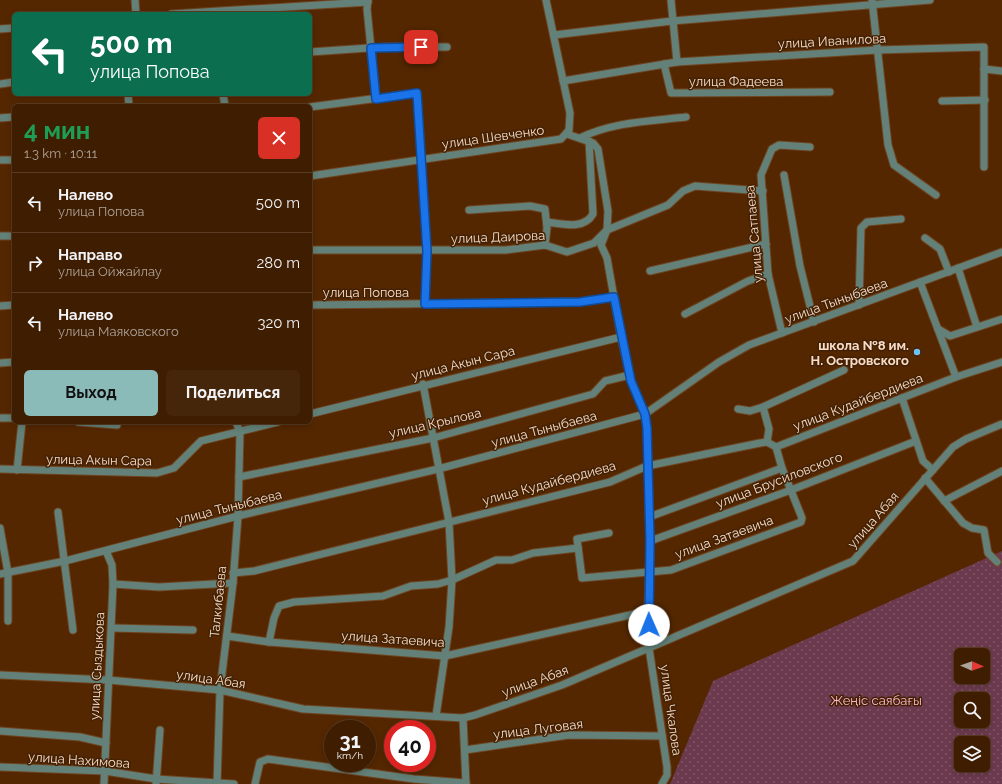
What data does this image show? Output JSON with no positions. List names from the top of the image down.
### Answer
{
  "streets": {
    "street": [
      "улица Иванилова",
      "улица Фадеева",
      "улица Шевченко",
      "улица Сатпаева",
      "улица Даирова",
      "улица Попова",
      "улица Тыныбаева",
      "улица Акын Сара",
      "улица Кудайбердиева",
      "улица Крылова",
      "улица Брусиловского",
      "улица Абая",
      "улица Затаевича",
      "Талкибаева",
      "улица Сыздыкова",
      "улица Чкалова",
      "улица Луговая",
      "улица Нахимова"
    ]
  },
  "crossings": [
    ["улица Иванилова", "улица Фадеева"],
    ["улица Сатпаева", "улица Даирова"],
    ["улица Сатпаева", "улица Тыныбаева"],
    ["улица Даирова", "улица Чкалова"],
    ["улица Попова", "улица Чкалова"],
    ["улица Тыныбаева", "Талкибаева"],
    ["улица Тыныбаева", "улица Сыздыкова"],
    ["улица Тыныбаева", "улица Чкалова"],
    ["улица Акын Сара", "Талкибаева"],
    ["улица Акын Сара", "улица Чкалова"],
    ["улица Кудайбердиева", "Талкибаева"],
    ["улица Кудайбердиева", "улица Чкалова"],
    ["улица Крылова", "Талкибаева"],
    ["улица Крылова", "улица Чкалова"],
    ["улица Брусиловского", "улица Затаевича"],
    ["улица Брусиловского", "улица Чкалова"],
    ["улица Абая", "Талкибаева"],
    ["улица Абая", "улица Сыздыкова"],
    ["улица Абая", "улица Чкалова"],
    ["улица Затаевича", "Талкибаева"],
    ["улица Затаевича", "улица Чкалова"],
    ["Талкибаева", "улица Нахимова"],
    ["улица Сыздыкова", "улица Нахимова"],
    ["улица Чкалова", "улица Луговая"]
  ],
  "parks": ["Жеңіс саябағы"],
  "places": ["школа №8 им. Н. Островского"],
  "north": "right",
  "page": {
    "turn": ["500 m", "улица Попова"],
    "heading": ["4 мин", "1.3 km · 10:11"],
    "list": [
      {
        "name": "Налево",
        "note": "улица Попова",
        "value": "500 m"
      },
      {
        "name": "Направо",
        "note": "улица Ойжайлау",
        "value": "280 m"
      },
      {
        "name": "Налево",
        "note": "улица Маяковского",
        "value": "320 m"
      }
    ],
    "buttons": ["Выход", "Поделиться"],
    "speed": "31 km/h",
    "limit": "40"
  }
}
